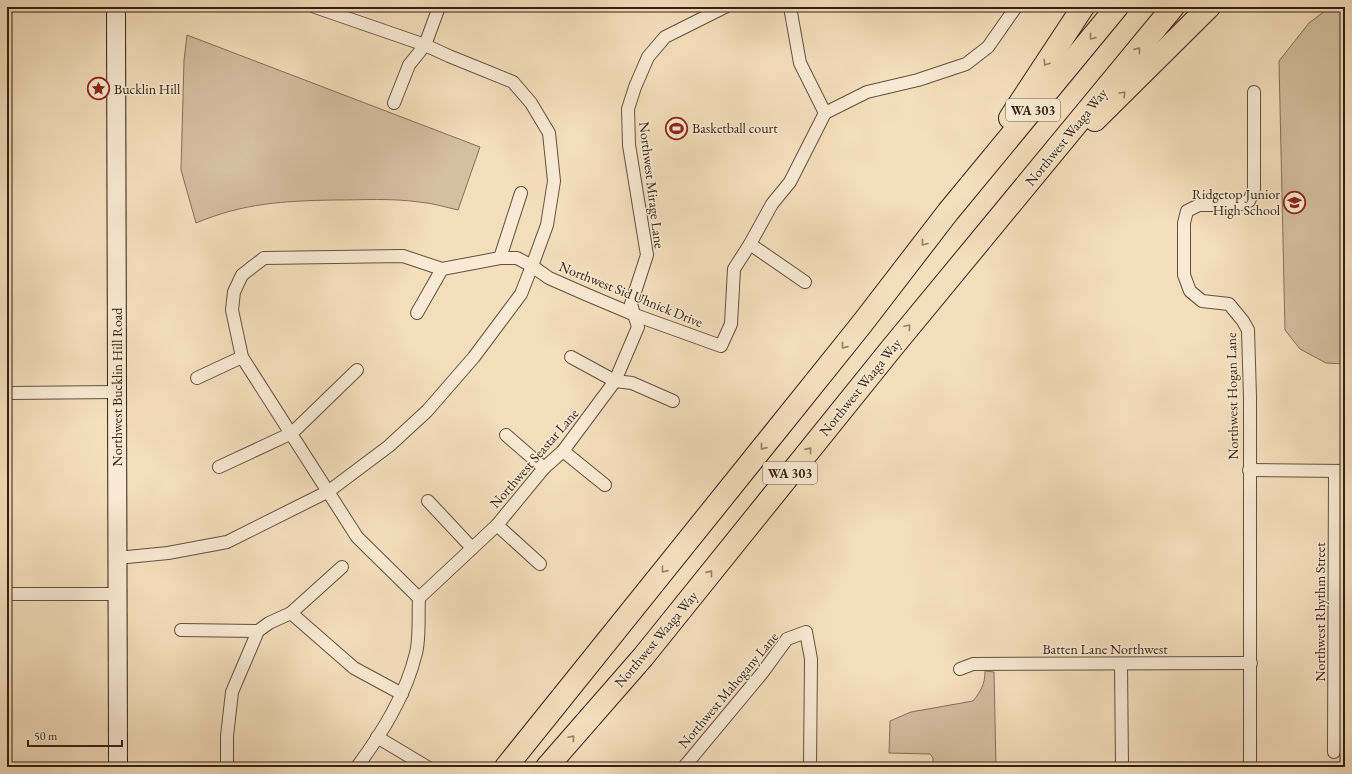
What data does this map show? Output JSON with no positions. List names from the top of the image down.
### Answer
{
  "streets": {
    "highway": ["WA 303", "Northwest Waaga Way"],
    "main road": ["Northwest Bucklin Hill Road"],
    "street": [
      "Northwest Mirage Lane",
      "Northwest Sid Uhnick Drive",
      "Northwest Hogan Lane",
      "Northwest Seastar Lane",
      "Northwest Rhythm Street",
      "Batten Lane Northwest",
      "Northwest Mahogany Lane"
    ]
  },
  "crossings": [
    ["Northwest Mirage Lane", "Northwest Sid Uhnick Drive"],
    ["Northwest Mirage Lane", "Northwest Seastar Lane"],
    ["Northwest Sid Uhnick Drive", "Northwest Seastar Lane"],
    ["Northwest Hogan Lane", "Batten Lane Northwest"]
  ],
  "places": {
    "place": ["Bucklin Hill"],
    "sports": ["Basketball court"],
    "school or university": ["Ridgetop Junior High School"]
  },
  "scale_bar": "50 m"
}
